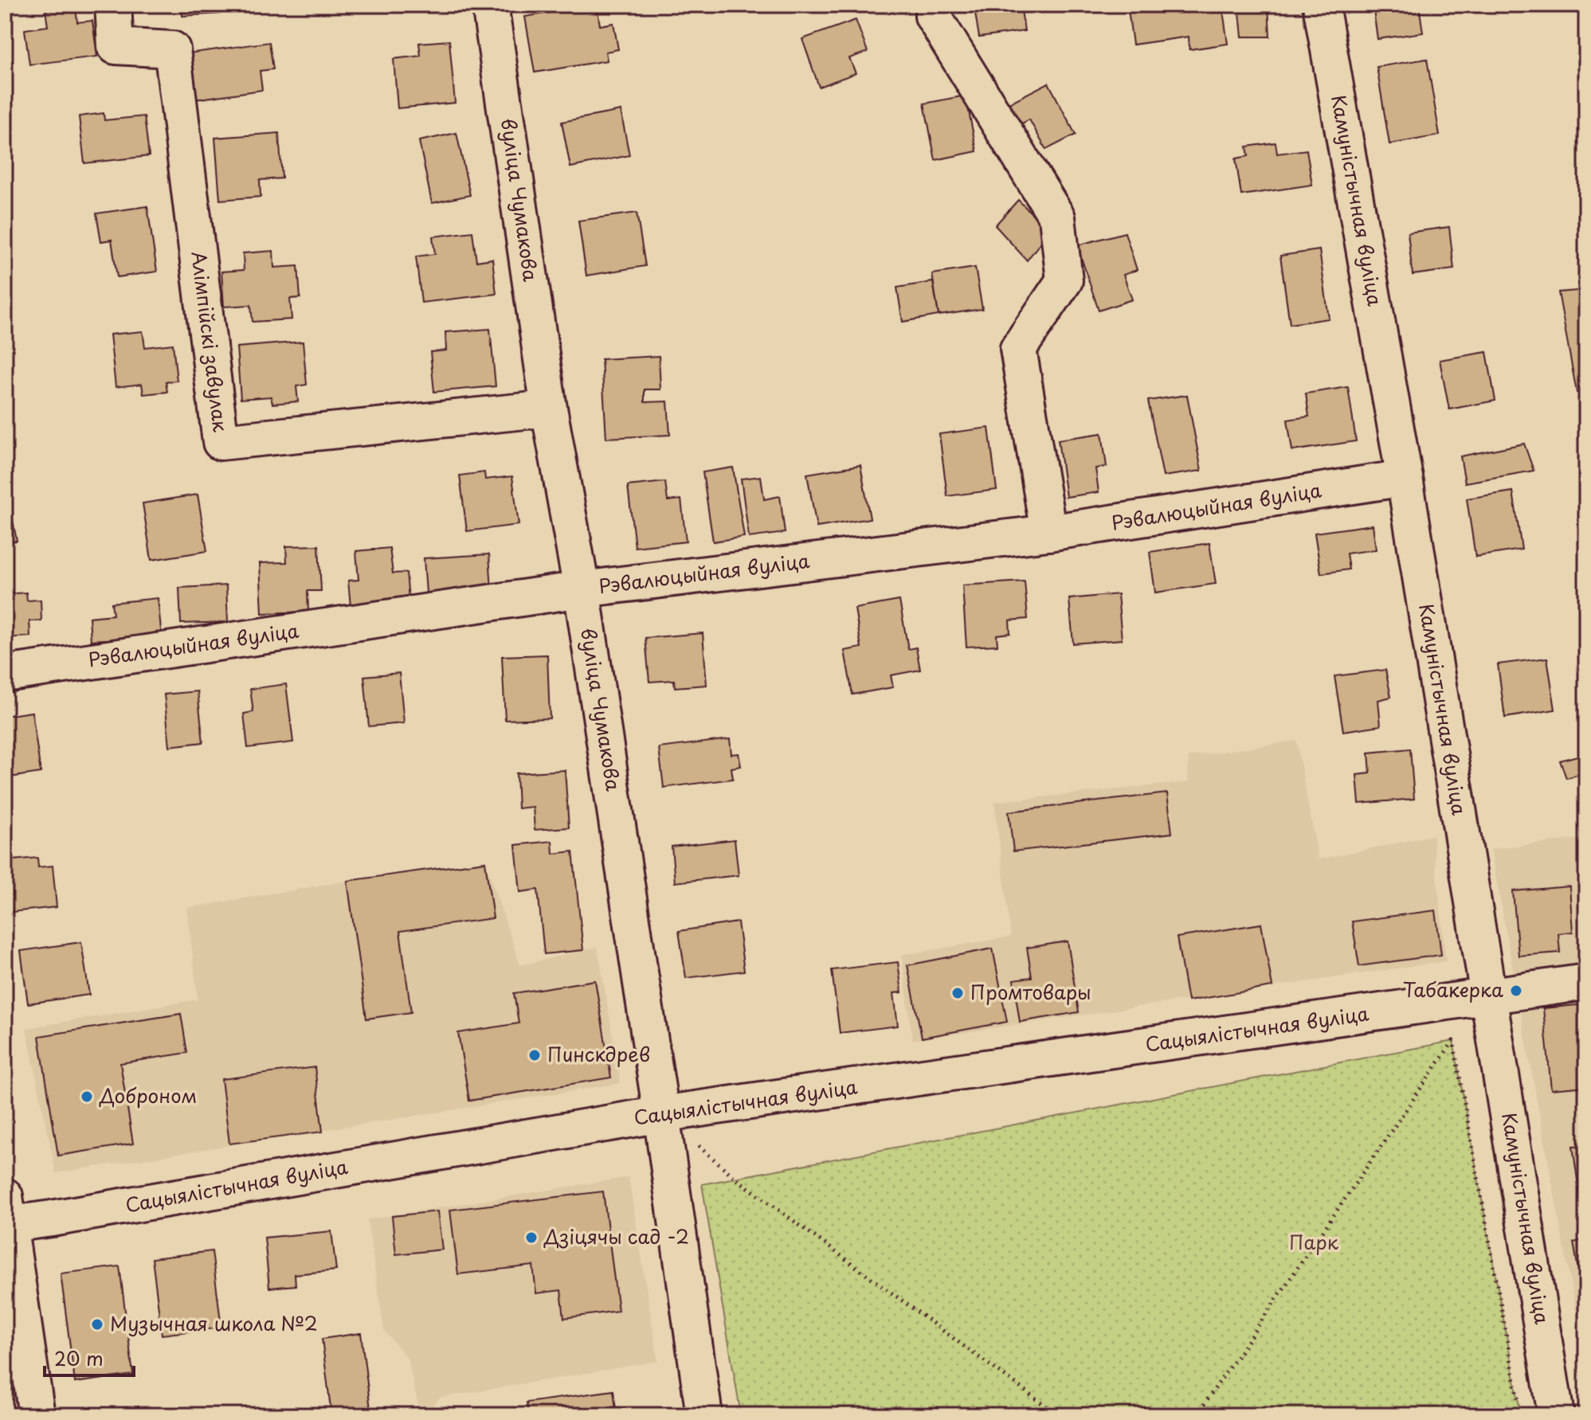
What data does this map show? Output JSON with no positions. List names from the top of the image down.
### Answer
{
  "streets": {
    "street": [
      "вуліца Чумакова",
      "Камуністычная вуліца",
      "Алімпійскі завулак",
      "Рэвалюцыйная вуліца",
      "Сацыялістычная вуліца"
    ]
  },
  "crossings": [
    ["вуліца Чумакова", "Алімпійскі завулак"],
    ["вуліца Чумакова", "Рэвалюцыйная вуліца"],
    ["вуліца Чумакова", "Сацыялістычная вуліца"],
    ["Камуністычная вуліца", "Рэвалюцыйная вуліца"],
    ["Камуністычная вуліца", "Сацыялістычная вуліца"]
  ],
  "parks": ["Парк"],
  "places": [
    "Табакерка",
    "Промтовары",
    "Пинскдрев",
    "Доброном",
    "Дзіцячы сад -2",
    "Музычная школа №2"
  ],
  "scale_bar": "20 m"
}
